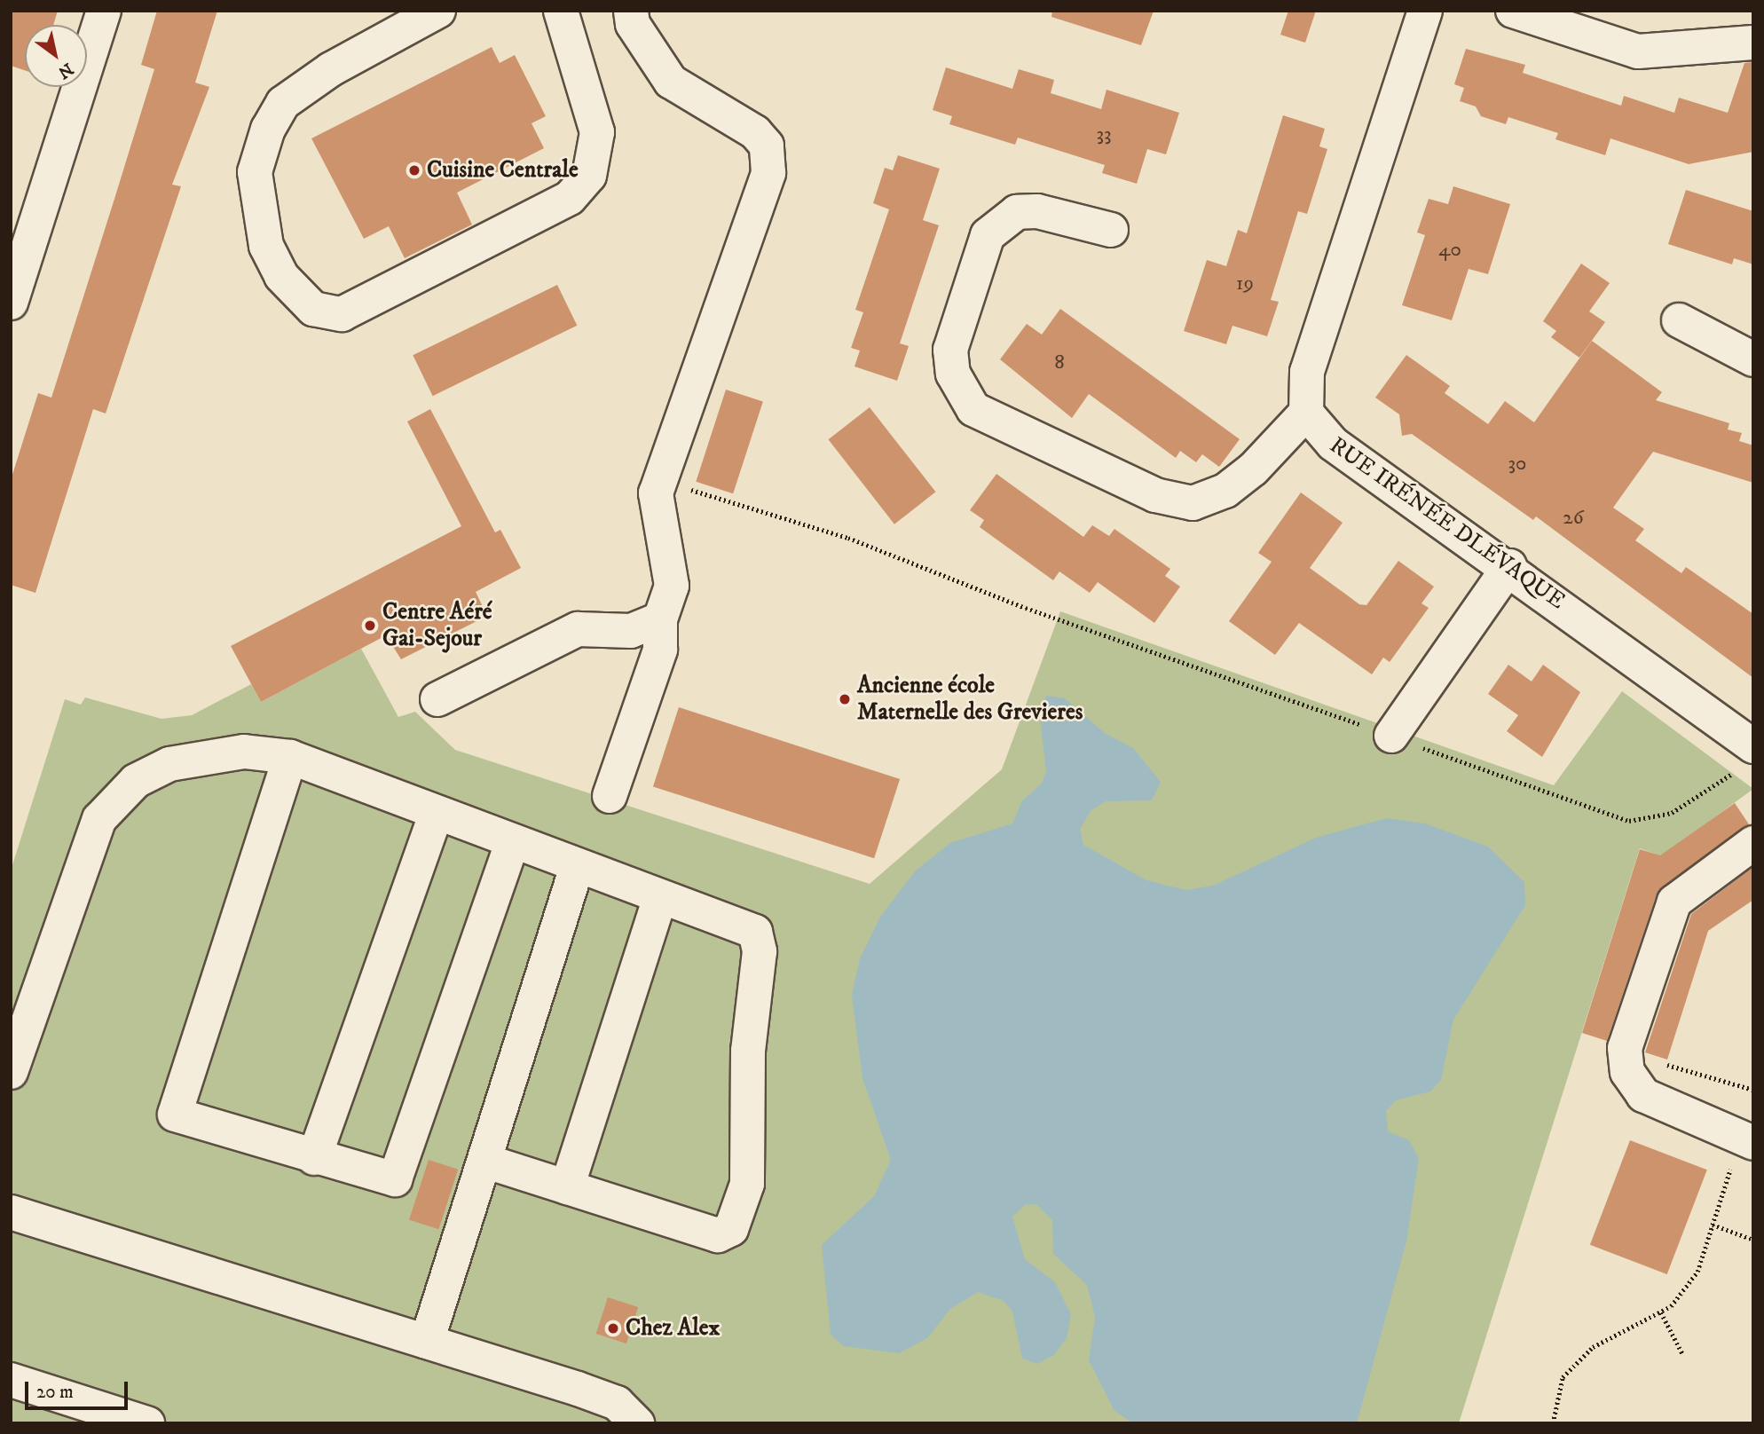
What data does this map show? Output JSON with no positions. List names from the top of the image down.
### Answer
{
  "streets": {
    "street": ["RUE IRÉNÉE DLÉVAQUE"]
  },
  "places": [
    "Cuisine Centrale",
    "Centre Aéré Gai-Sejour",
    "Ancienne école Maternelle des Grevieres",
    "Chez Alex"
  ],
  "house_numbers": [
    "33",
    "40",
    "19",
    "8",
    "30",
    "26"
  ],
  "scale_bar": "20 m",
  "north": "bottom right"
}
